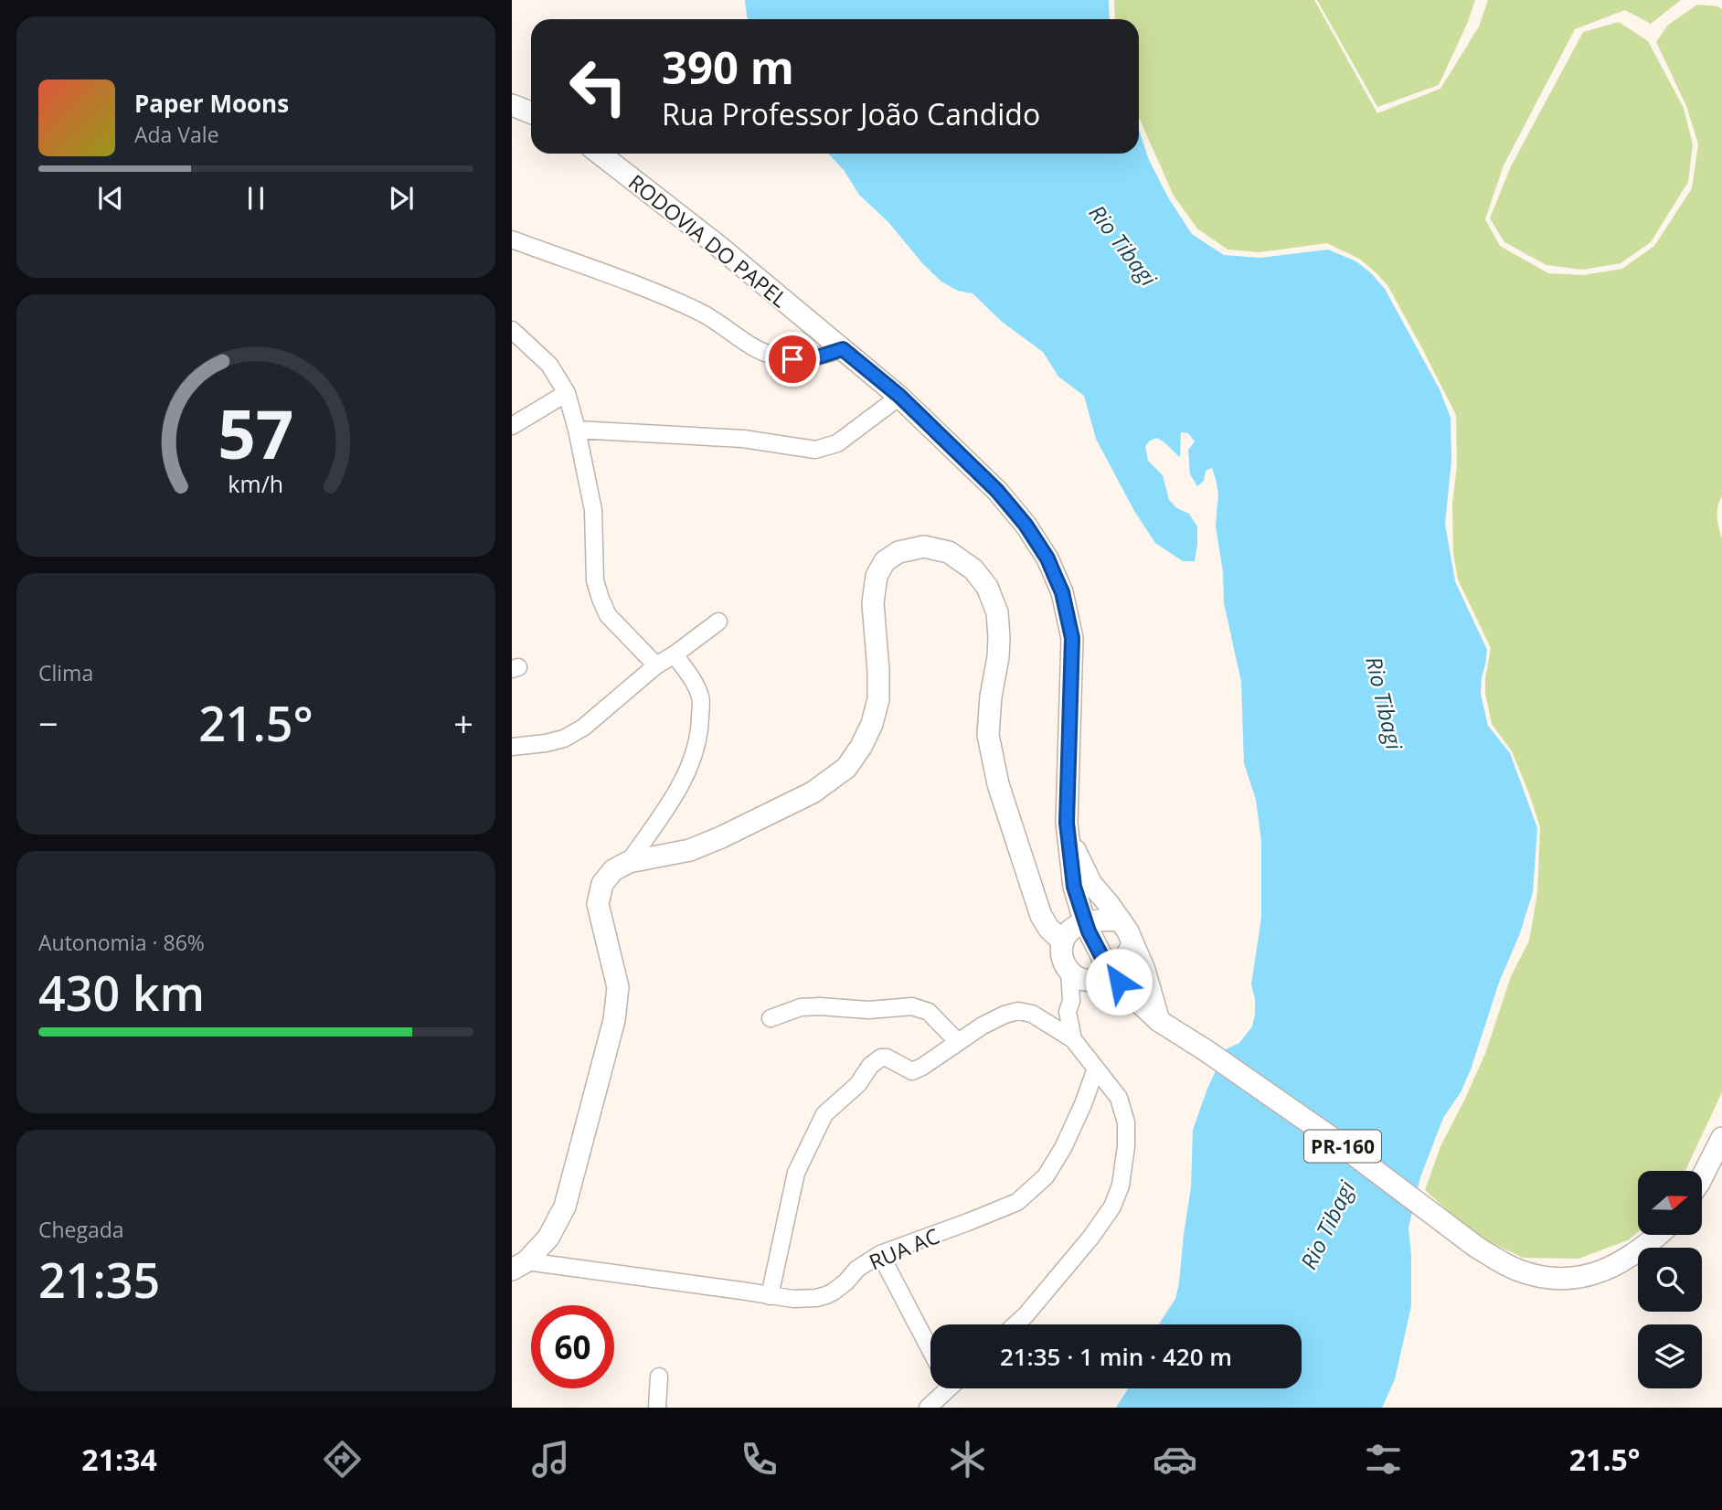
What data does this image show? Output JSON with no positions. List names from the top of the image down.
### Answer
{
  "streets": {
    "main road": ["RODOVIA DO PAPEL", "PR-160"],
    "street": ["RUA AC"]
  },
  "water": ["Rio Tibagi"],
  "north": "right",
  "page": {
    "turn": ["390 m", "Rua Professor João Candido"],
    "song": ["Paper Moons", "Ada Vale"],
    "tile": [
      "Clima",
      ["Autonomia · 86%", "430 km"],
      ["Chegada", "21:35"]
    ],
    "heat": ["−", "21.5°", "+"],
    "limit": "60",
    "trip": "21:35 · 1 min · 420 m",
    "tabs": ["21:34", "21.5°"],
    "gauge": ["57", "km/h"]
  }
}
